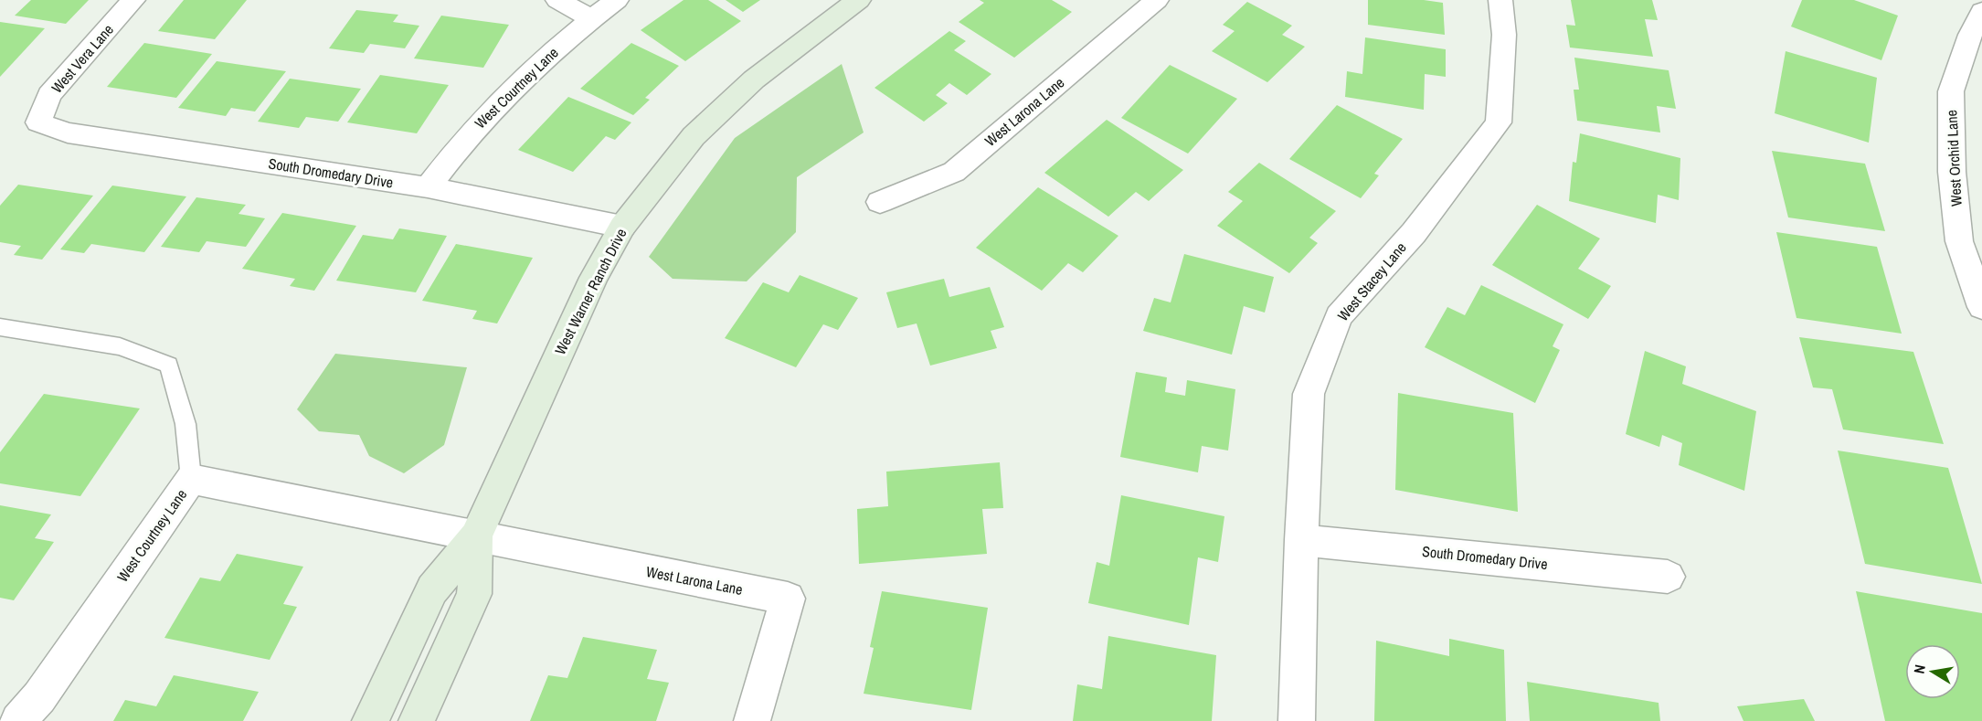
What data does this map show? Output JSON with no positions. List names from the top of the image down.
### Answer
{
  "streets": {
    "street": [
      "West Vera Lane",
      "West Courtney Lane",
      "West Larona Lane",
      "West Orchid Lane",
      "South Dromedary Drive",
      "West Stacey Lane",
      "West Warner Ranch Drive"
    ]
  },
  "crossings": [
    ["West Vera Lane", "South Dromedary Drive"],
    ["West Courtney Lane", "West Larona Lane"],
    ["West Courtney Lane", "South Dromedary Drive"],
    ["West Courtney Lane", "West Warner Ranch Drive"],
    ["West Larona Lane", "West Warner Ranch Drive"],
    ["South Dromedary Drive", "West Stacey Lane"],
    ["South Dromedary Drive", "West Warner Ranch Drive"]
  ],
  "north": "left"
}
